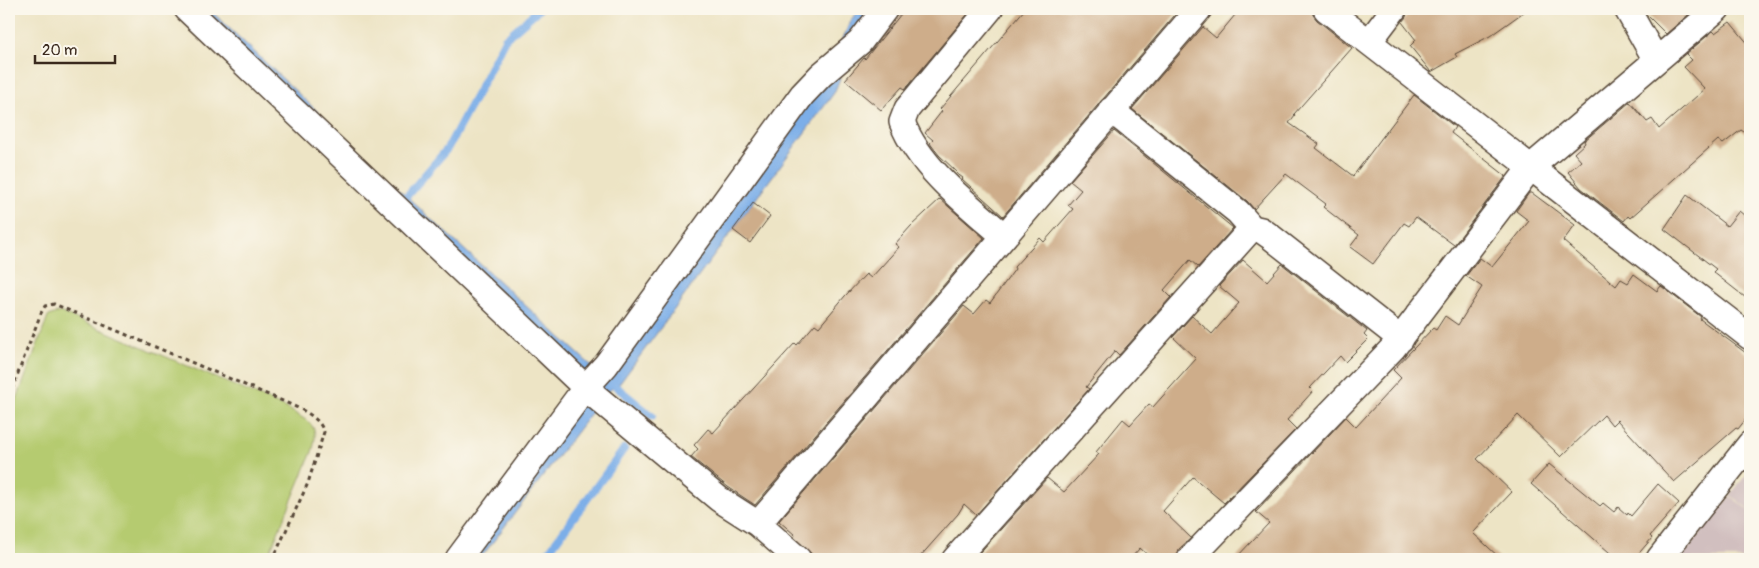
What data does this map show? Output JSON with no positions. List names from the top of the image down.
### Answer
{
  "scale_bar": "20 m"
}
